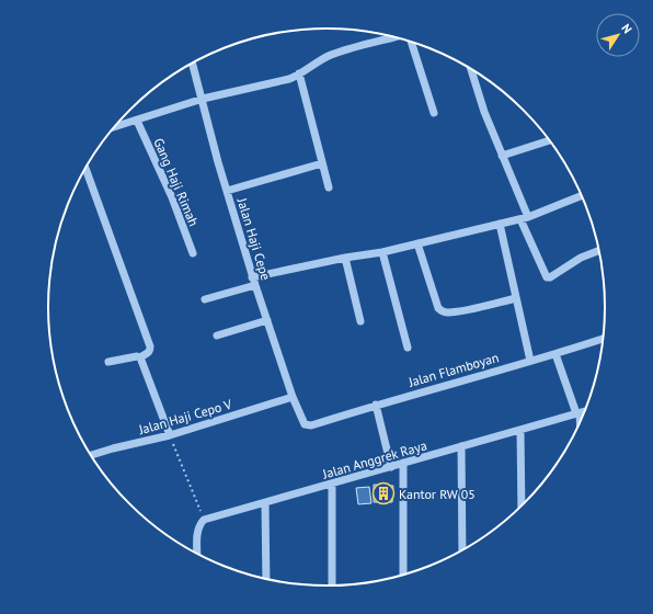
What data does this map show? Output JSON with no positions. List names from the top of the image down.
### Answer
{
  "streets": {
    "street": [
      "Gang Haji Rimah",
      "Jalan Haji Cepe",
      "Jalan Flamboyan",
      "Jalan Haji Cepo V",
      "Jalan Anggrek Raya"
    ]
  },
  "crossings": [
    ["Jalan Haji Cepe", "Jalan Flamboyan"],
    ["Jalan Haji Cepe", "Jalan Haji Cepo V"]
  ],
  "places": {
    "building": ["Kantor RW 05"]
  },
  "north": "top right"
}
